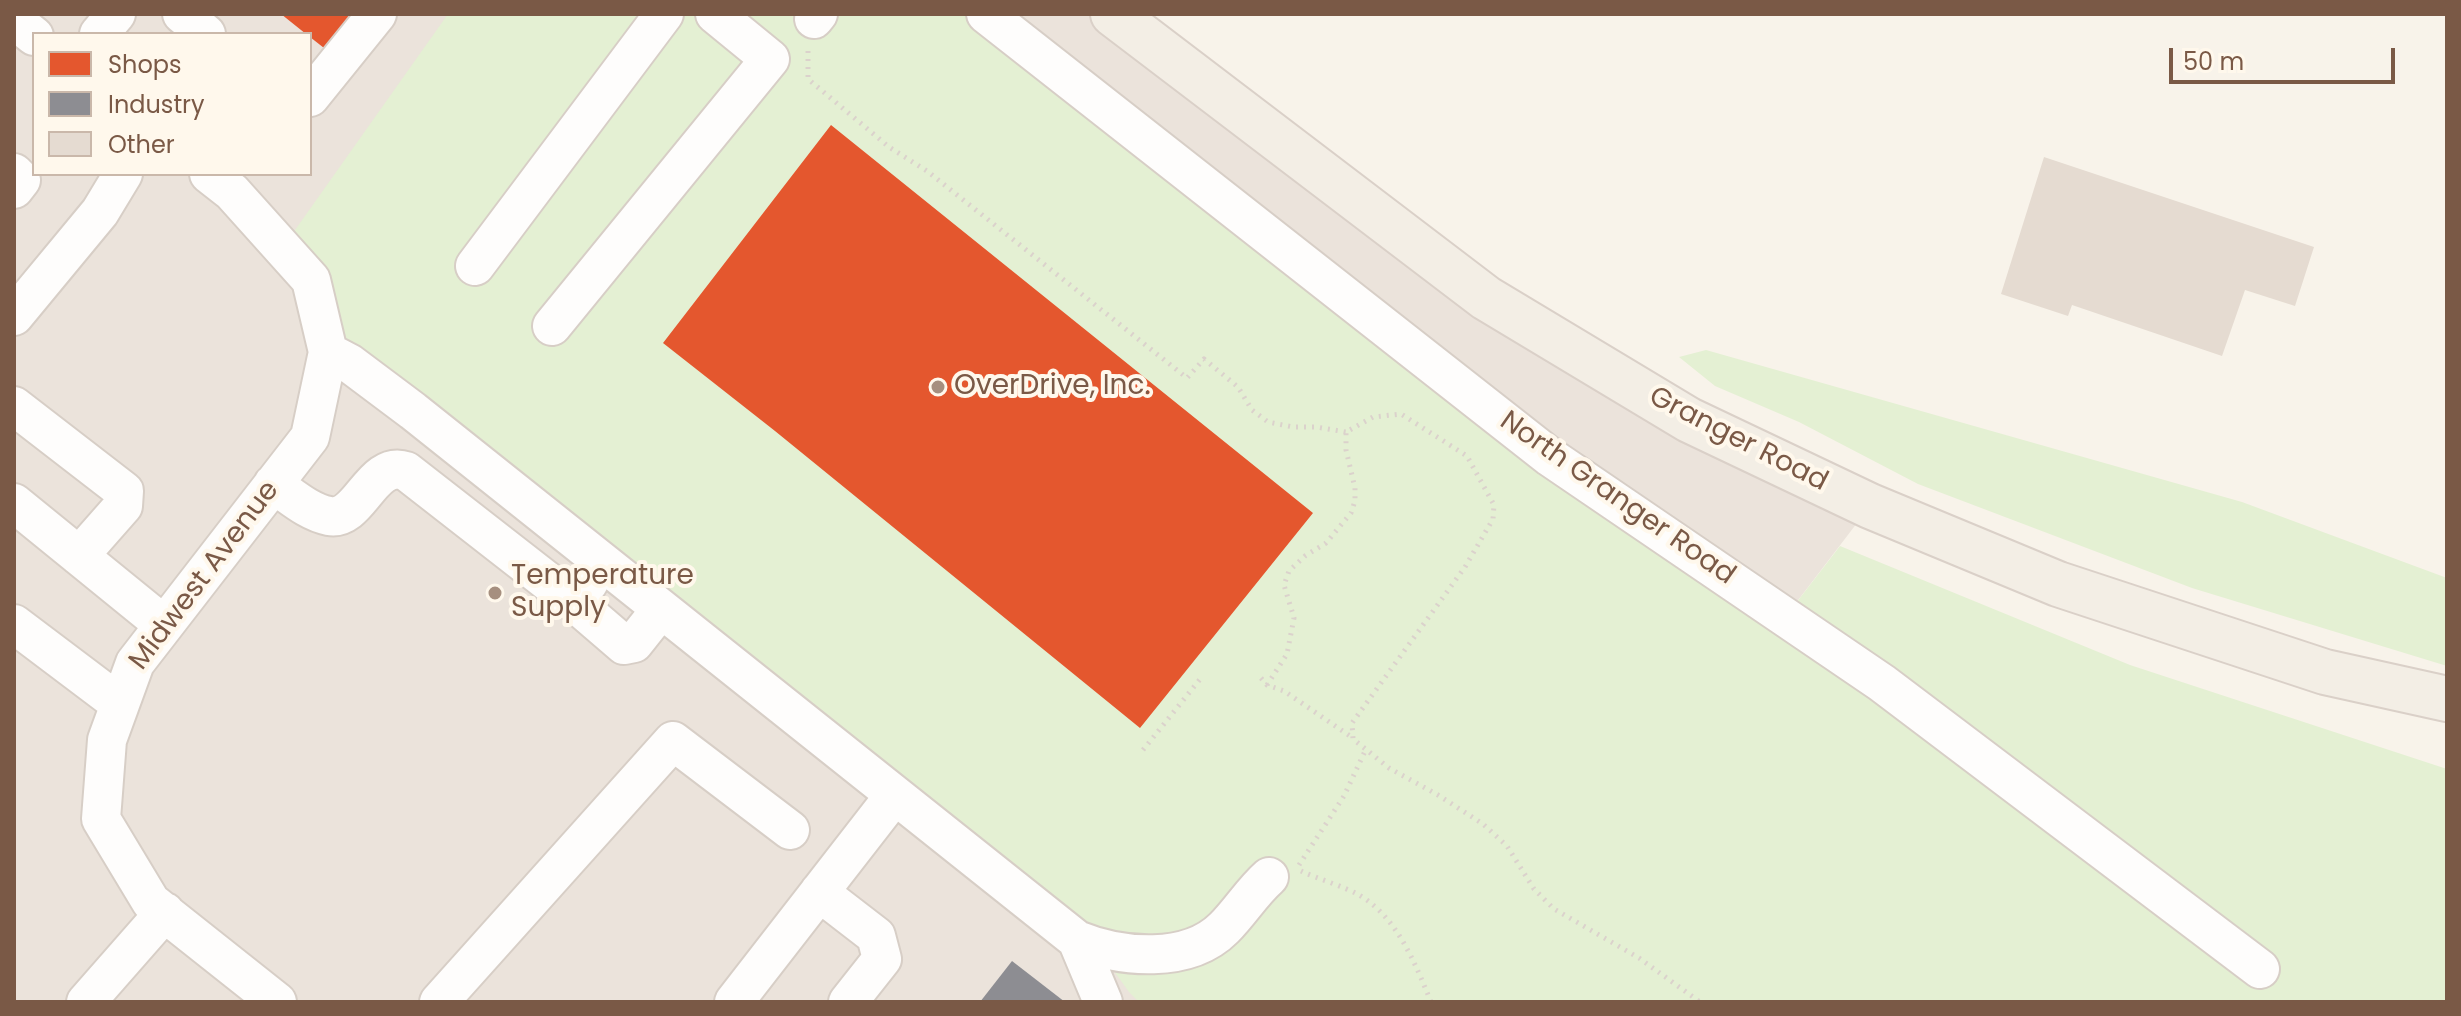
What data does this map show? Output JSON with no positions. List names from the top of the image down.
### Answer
{
  "streets": {
    "main road": ["Granger Road"],
    "street": ["North Granger Road", "Midwest Avenue"]
  },
  "places": ["OverDrive, Inc.", "Temperature Supply"],
  "legend": ["Shops", "Industry", "Other"],
  "scale_bar": "50 m"
}
